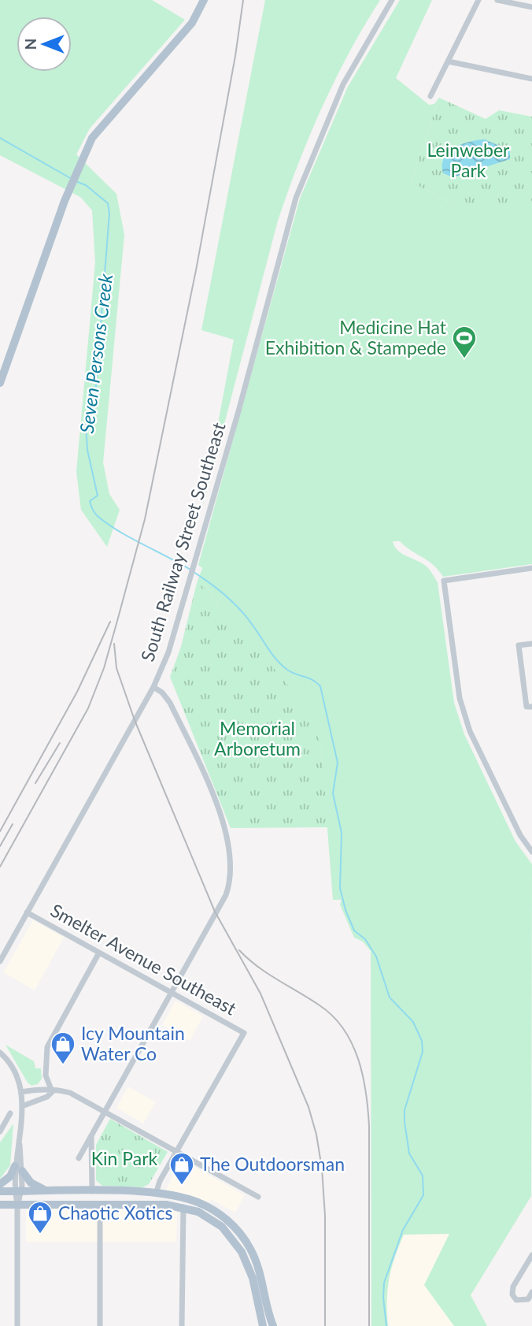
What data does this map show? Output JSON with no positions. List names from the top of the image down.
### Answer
{
  "streets": {
    "street": ["South Railway Street Southeast", "Smelter Avenue Southeast"]
  },
  "crossings": [
    ["South Railway Street Southeast", "Smelter Avenue Southeast"]
  ],
  "water": ["Seven Persons Creek"],
  "parks": ["Leinweber Park", "Memorial Arboretum", "Kin Park"],
  "places": {
    "sports": ["Medicine Hat Exhibition & Stampede"],
    "shop": ["Icy Mountain Water Co", "The Outdoorsman", "Chaotic Xotics"]
  },
  "north": "left"
}
